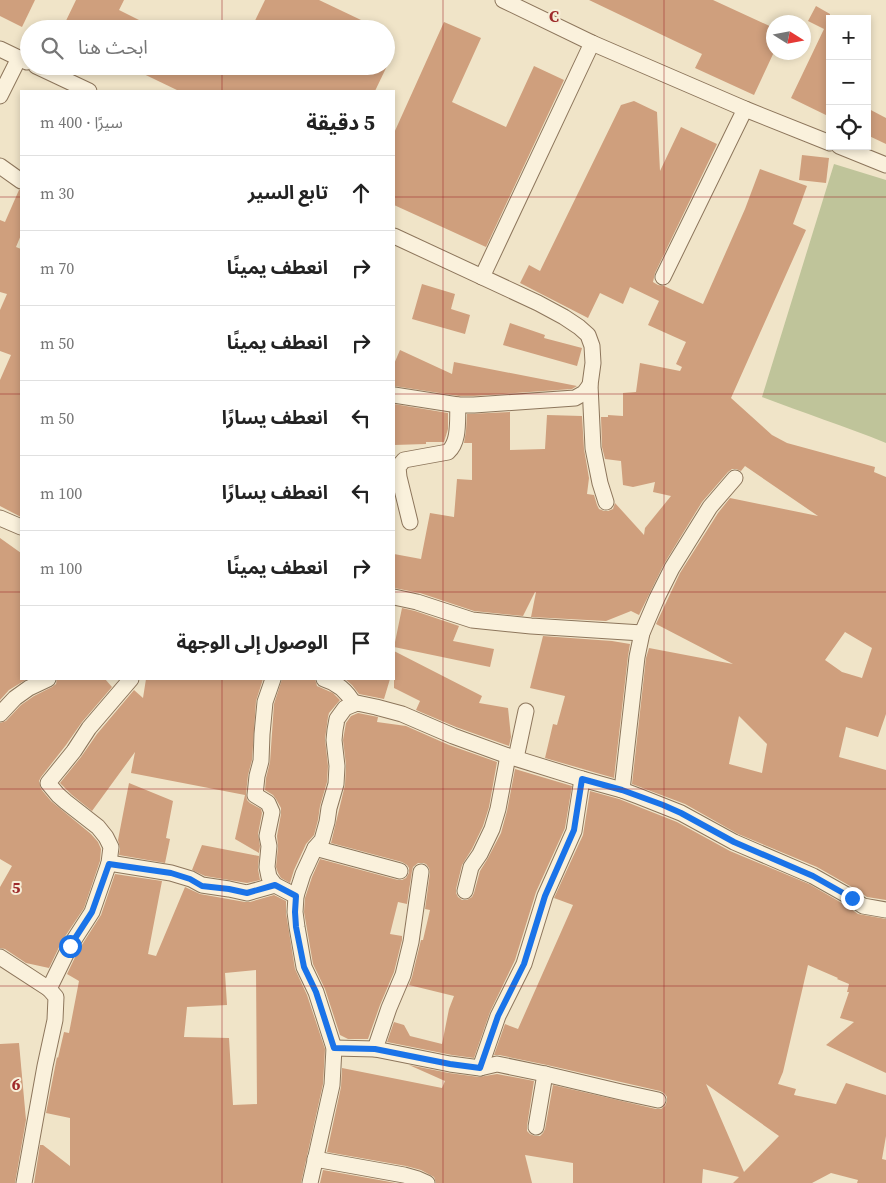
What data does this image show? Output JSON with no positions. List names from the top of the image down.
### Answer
{
  "north": "right",
  "page": {
    "map_buttons": ["+", "−"],
    "search": "ابحث هنا",
    "heading": ["5 دقيقة", "سيرًا · 400 m"],
    "list": [
      ["تابع السير", "30 m"],
      ["انعطف يمينًا", "70 m"],
      ["انعطف يمينًا", "50 m"],
      ["انعطف يسارًا", "50 m"],
      ["انعطف يسارًا", "100 m"],
      ["انعطف يمينًا", "100 m"],
      "الوصول إلى الوجهة"
    ]
  },
  "grid": {
    "columns": ["C"],
    "rows": ["5", "6"]
  }
}
